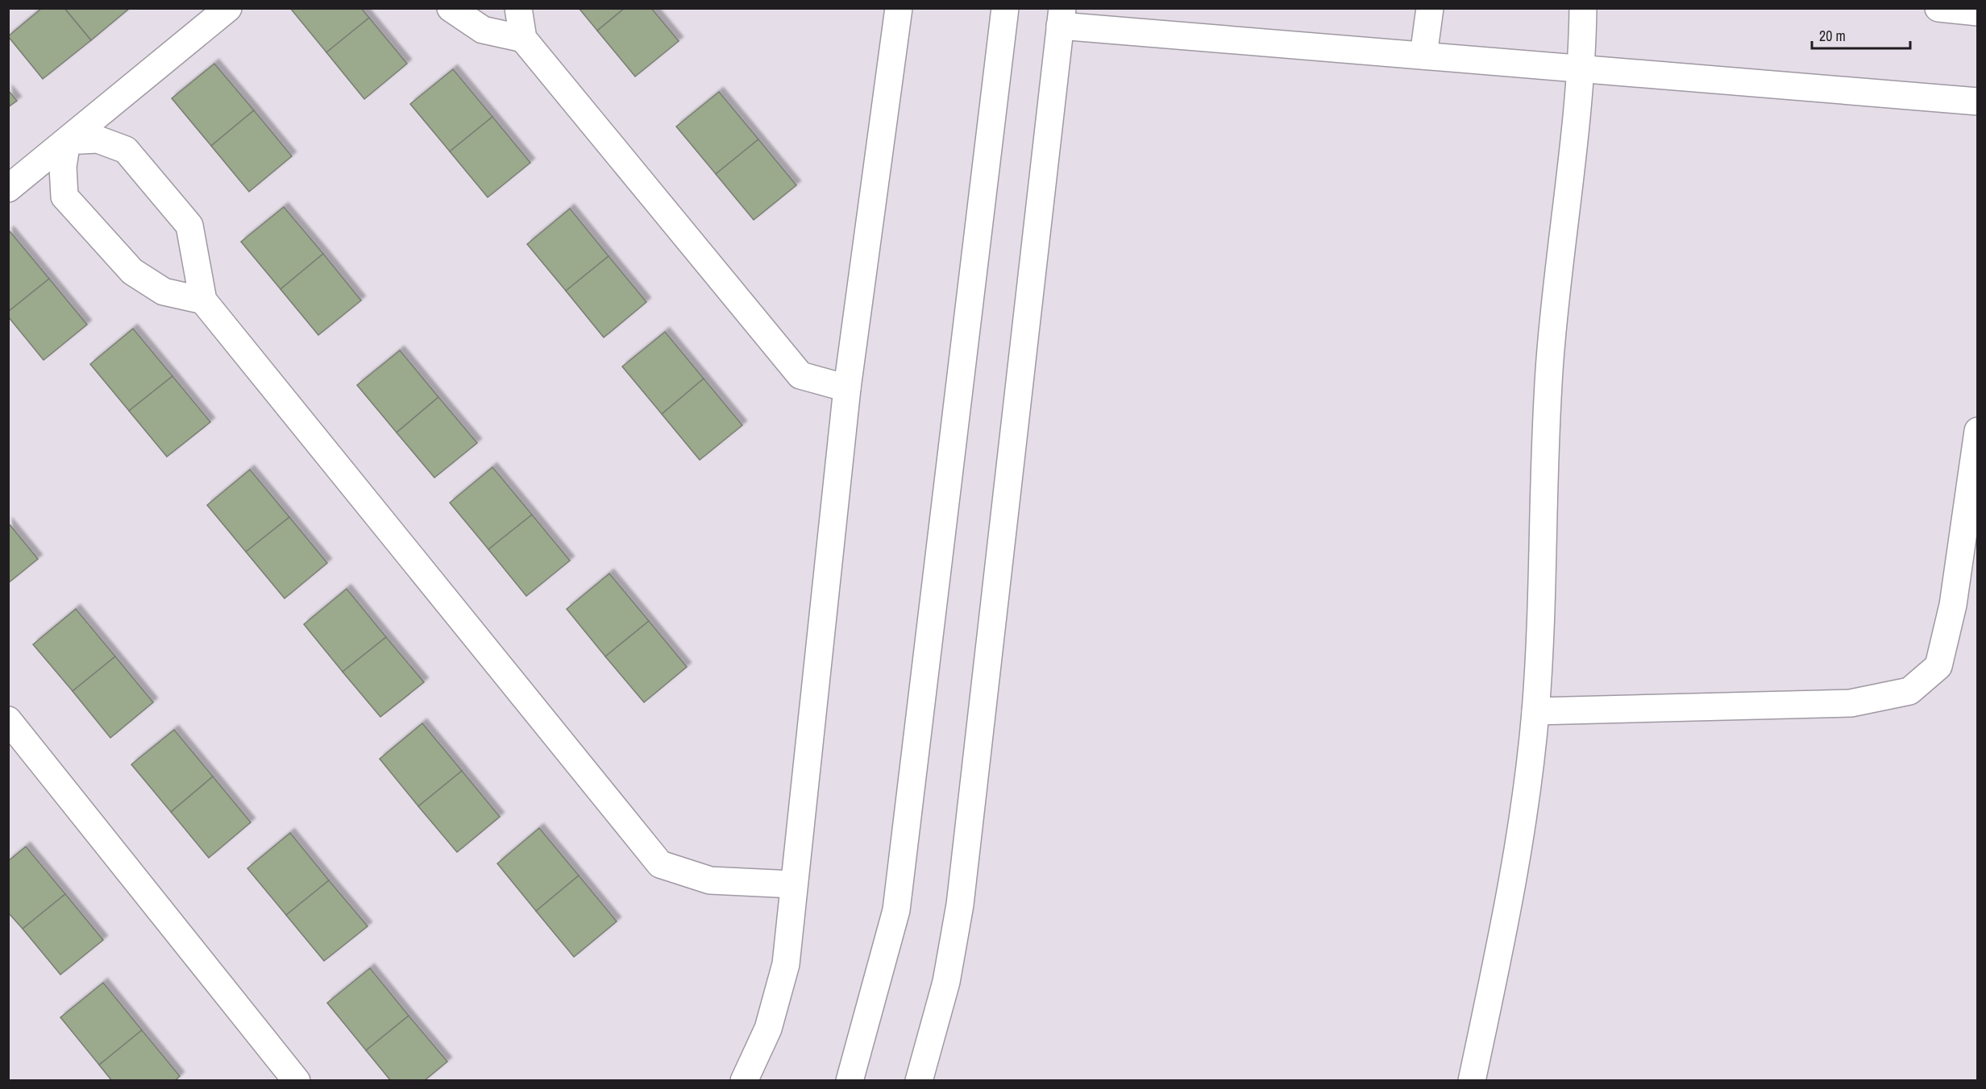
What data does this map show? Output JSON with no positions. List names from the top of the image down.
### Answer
{
  "scale_bar": "20 m"
}
